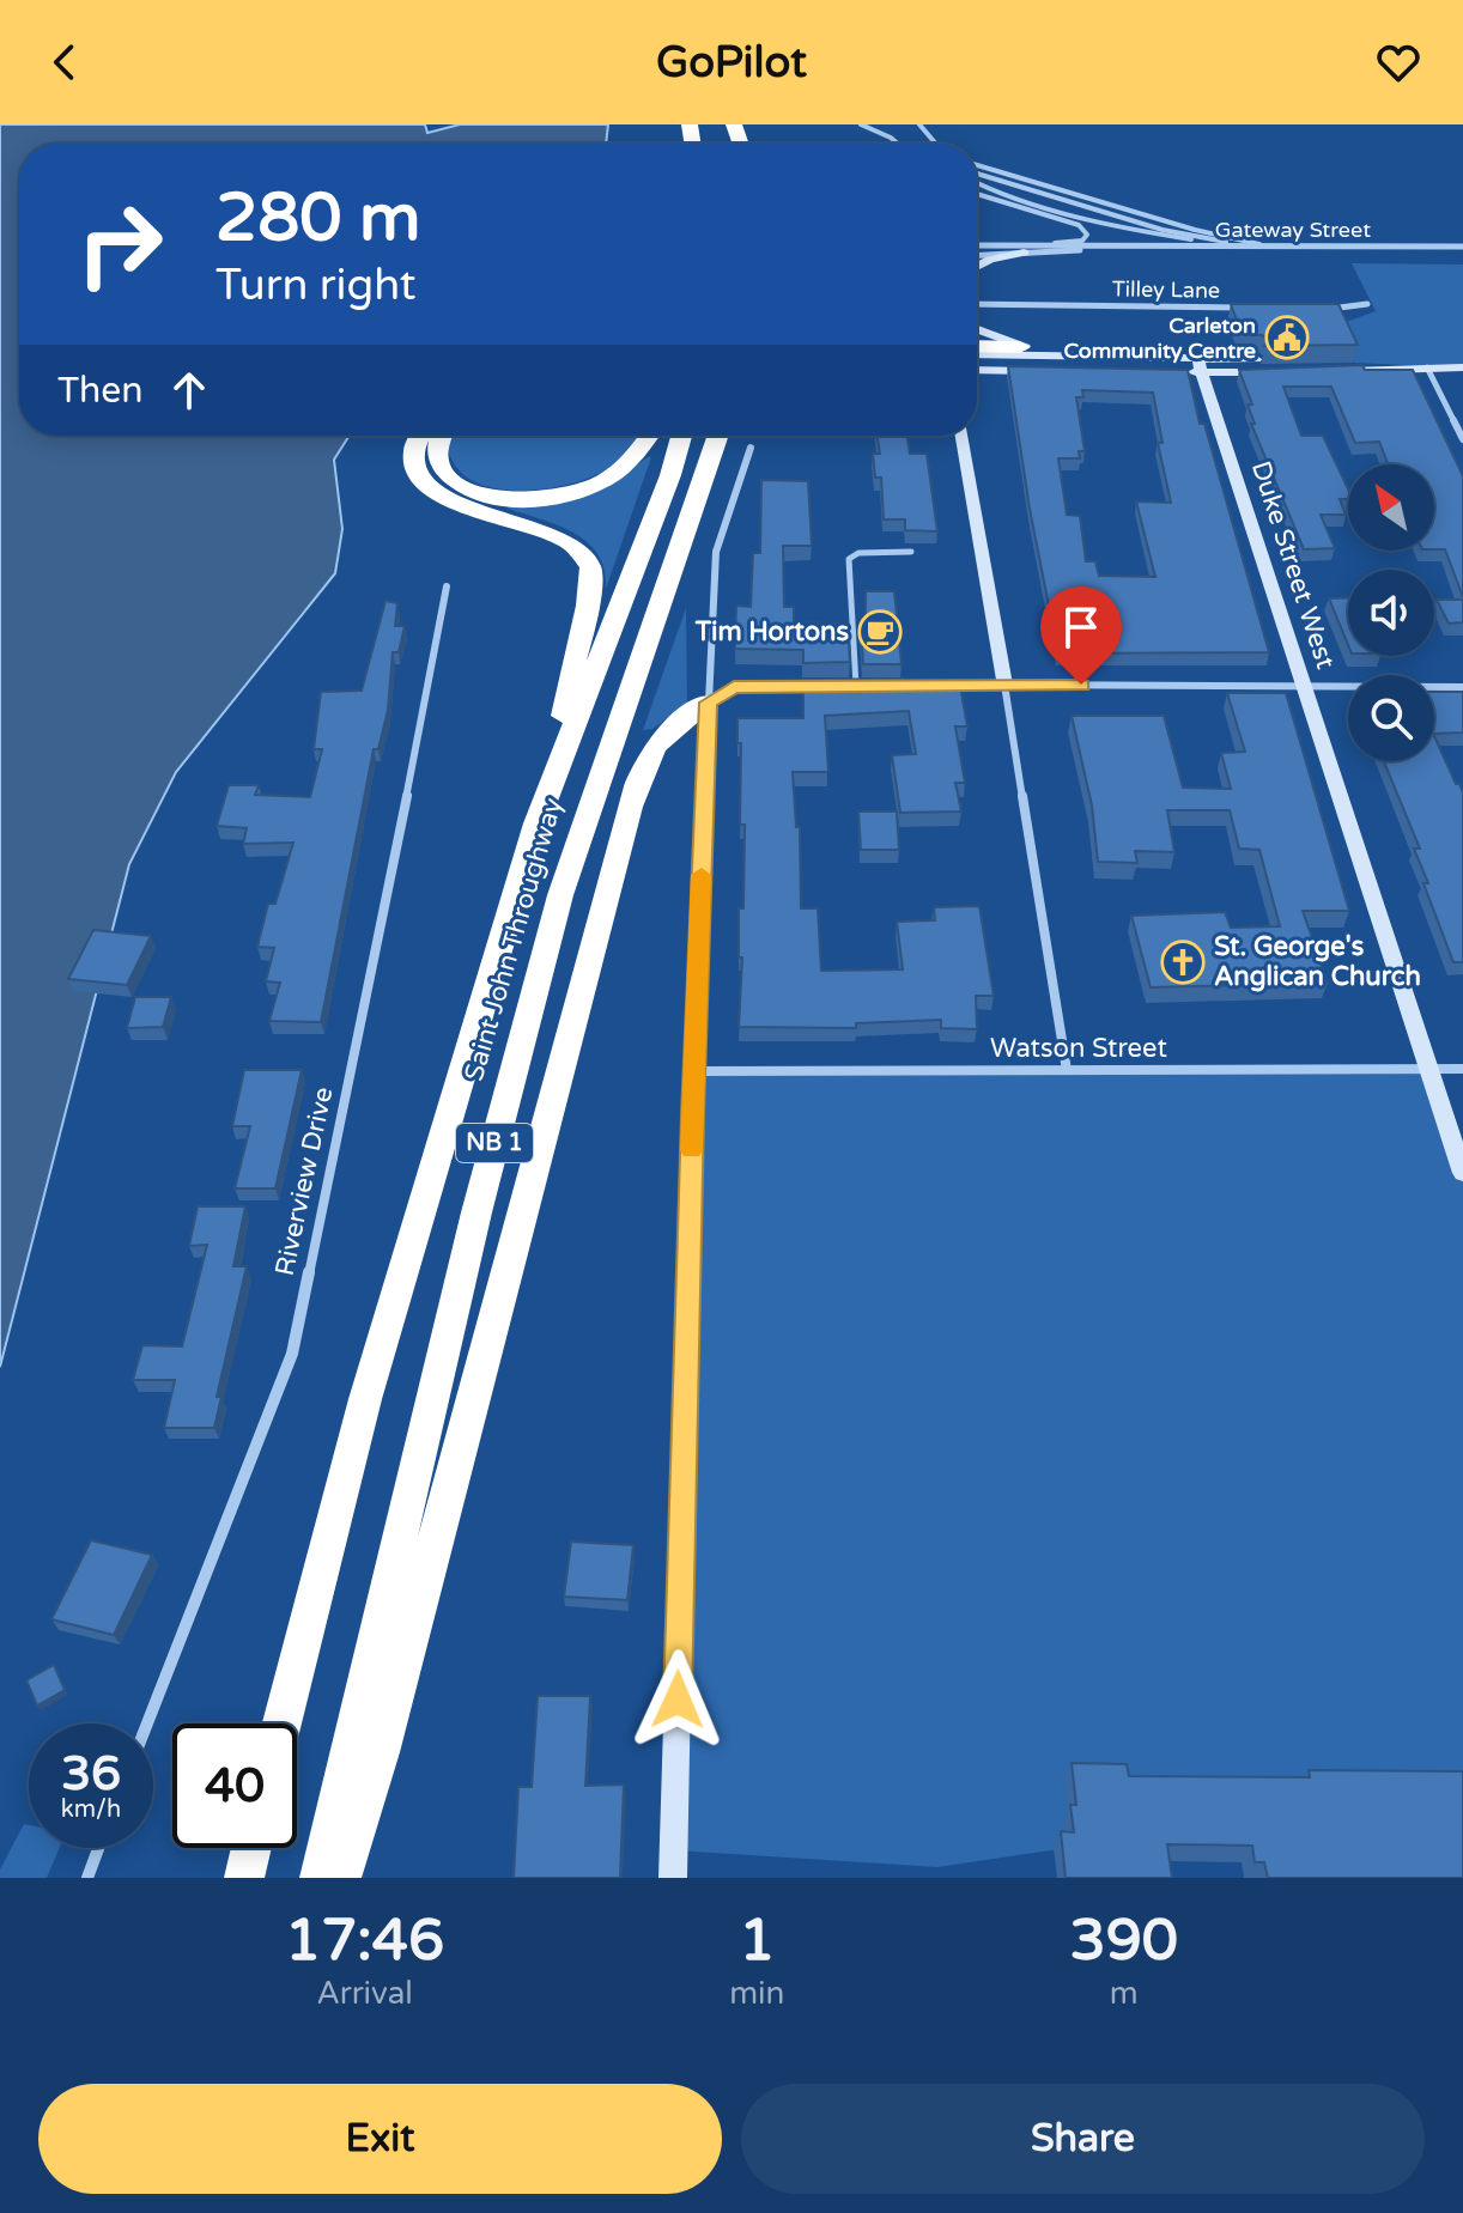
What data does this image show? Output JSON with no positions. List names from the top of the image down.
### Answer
{
  "streets": {
    "highway": ["Saint John Throughway", "NB 1"],
    "street": [
      "Gateway Street",
      "Tilley Lane",
      "Duke Street West",
      "Watson Street",
      "Riverview Drive"
    ]
  },
  "crossings": [
    ["Duke Street West", "Watson Street"]
  ],
  "places": {
    "public building": ["Carleton Community Centre"],
    "cafe": ["Tim Hortons"],
    "church": ["St. George's Anglican Church"]
  },
  "north": "top left",
  "page": {
    "header": "GoPilot",
    "turn": ["280 m", "Turn right"],
    "then": "Then",
    "speed": "36 km/h",
    "limit": "40",
    "eta": [
      "17:46",
      "Arrival",
      "1",
      "min",
      "390",
      "m"
    ],
    "buttons": ["Exit", "Share"]
  }
}
